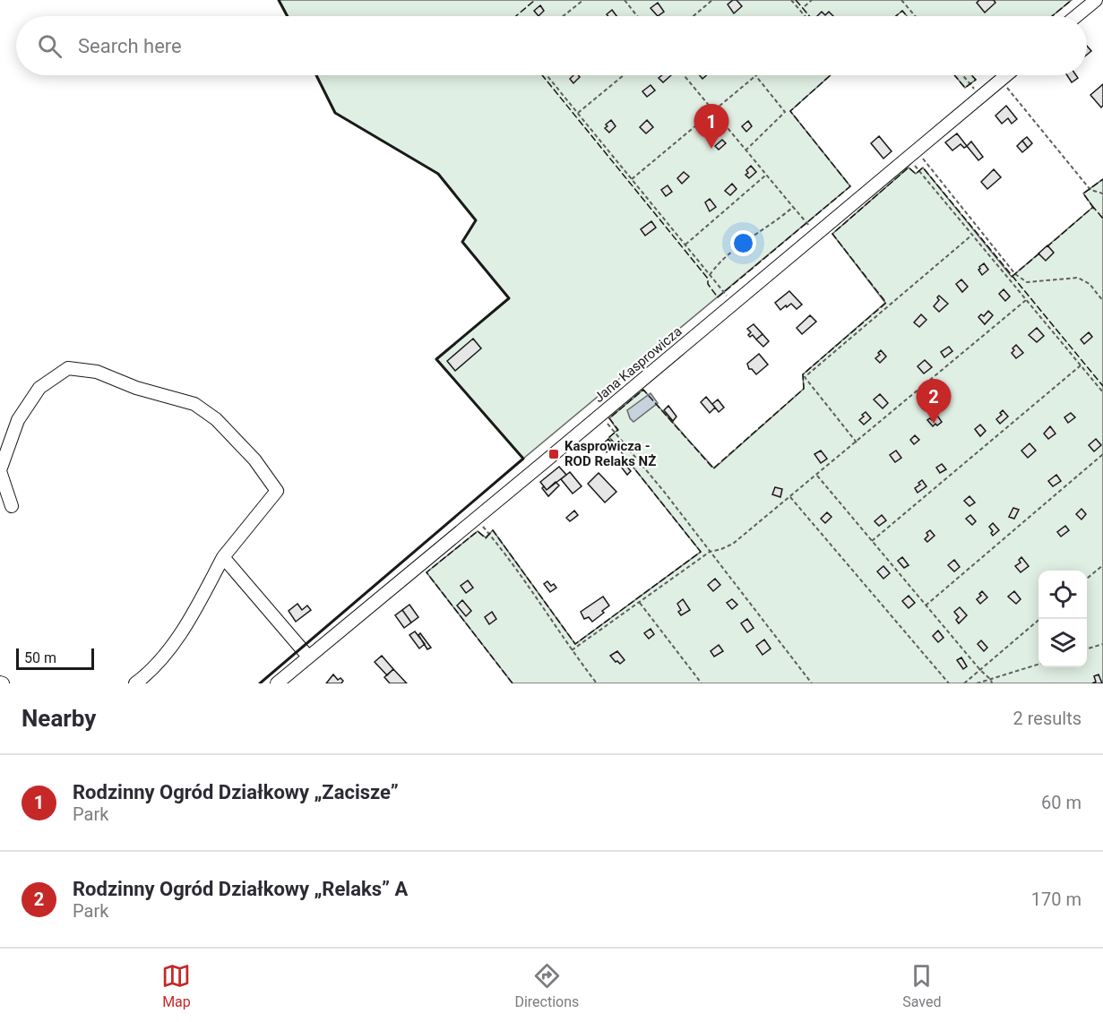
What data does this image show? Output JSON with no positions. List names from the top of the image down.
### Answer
{
  "streets": {
    "street": ["Jana Kasprowicza"]
  },
  "places": {
    "transit": ["Kasprowicza - ROD Relaks NŻ"]
  },
  "scale_bar": "50 m",
  "page": {
    "search": "Search here",
    "pins": ["1", "2"],
    "scale": "50 m",
    "heading": ["Nearby", "2 results"],
    "list": [
      {
        "mark": "1",
        "name": "Rodzinny Ogród Działkowy „Zacisze”",
        "note": "Park",
        "value": "60 m"
      },
      {
        "mark": "2",
        "name": "Rodzinny Ogród Działkowy „Relaks” A",
        "note": "Park",
        "value": "170 m"
      }
    ],
    "nav": ["Map", "Directions", "Saved"]
  }
}
